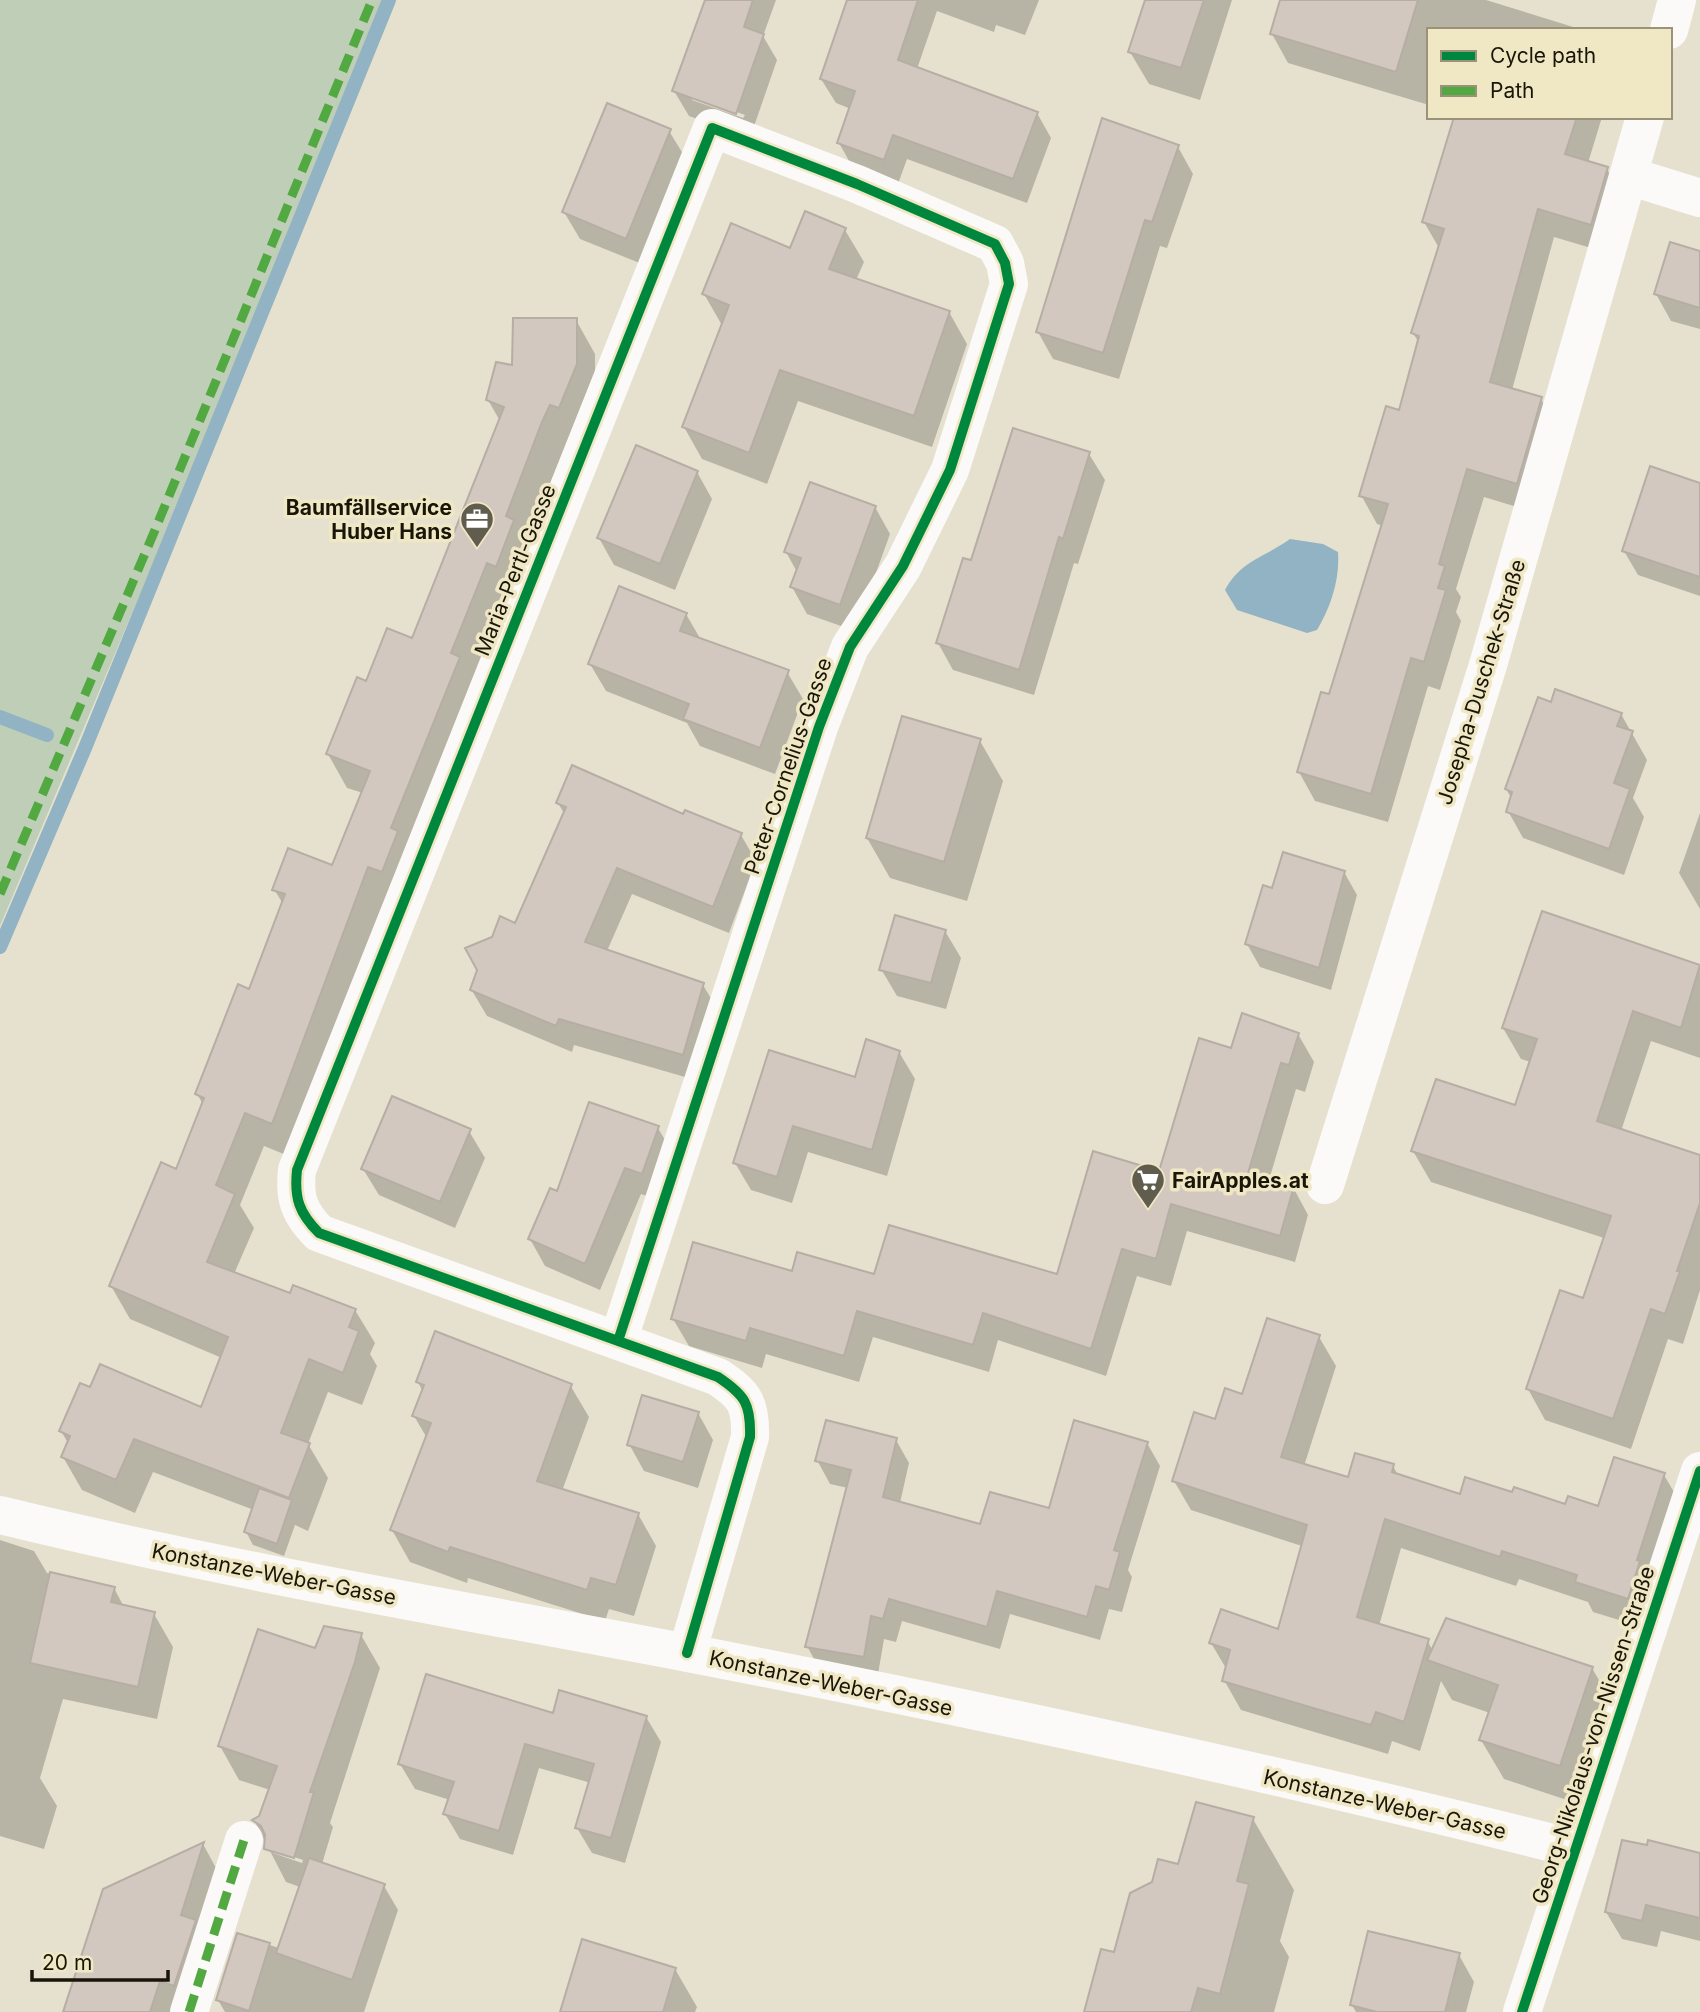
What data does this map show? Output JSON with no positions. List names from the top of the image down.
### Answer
{
  "streets": {
    "street": [
      "Maria-Pertl-Gasse",
      "Josepha-Duschek-Straße",
      "Peter-Cornelius-Gasse",
      "Konstanze-Weber-Gasse",
      "Georg-Nikolaus-von-Nissen-Straße"
    ]
  },
  "crossings": [
    ["Maria-Pertl-Gasse", "Peter-Cornelius-Gasse"],
    ["Konstanze-Weber-Gasse", "Georg-Nikolaus-von-Nissen-Straße"]
  ],
  "places": {
    "office": ["Baumfällservice Huber Hans"],
    "supermarket": ["FairApples.at"]
  },
  "legend": ["Cycle path", "Path"],
  "scale_bar": "20 m"
}
